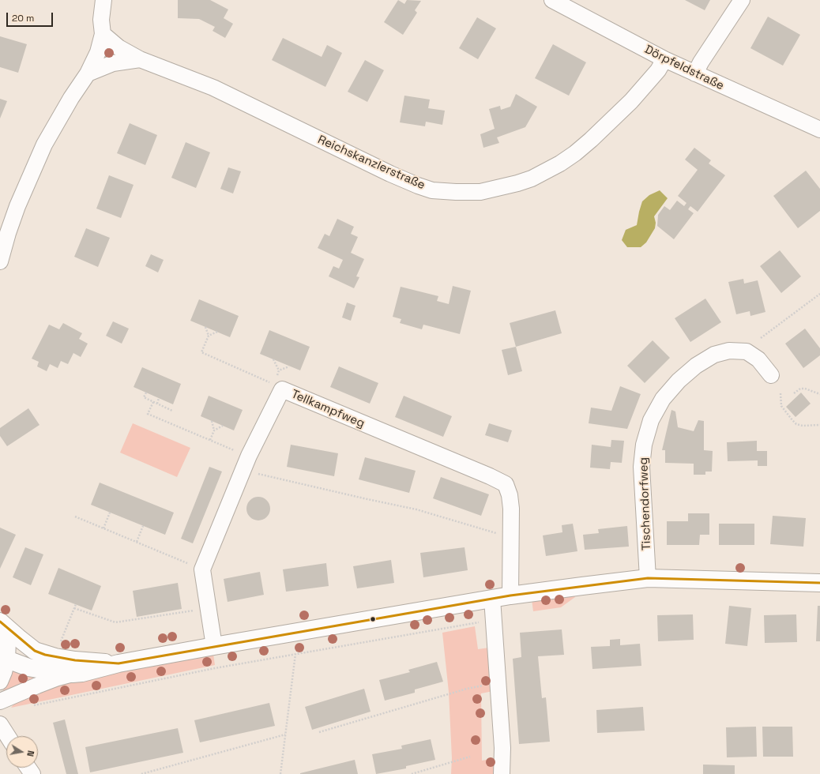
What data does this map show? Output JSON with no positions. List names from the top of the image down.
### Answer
{
  "streets": {
    "street": [
      "Dörpfeldstraße",
      "Reichskanzlerstraße",
      "Tellkampfweg",
      "Tischendorfweg"
    ]
  },
  "crossings": [
    ["Dörpfeldstraße", "Reichskanzlerstraße"]
  ],
  "scale_bar": "20 m",
  "north": "right"
}
